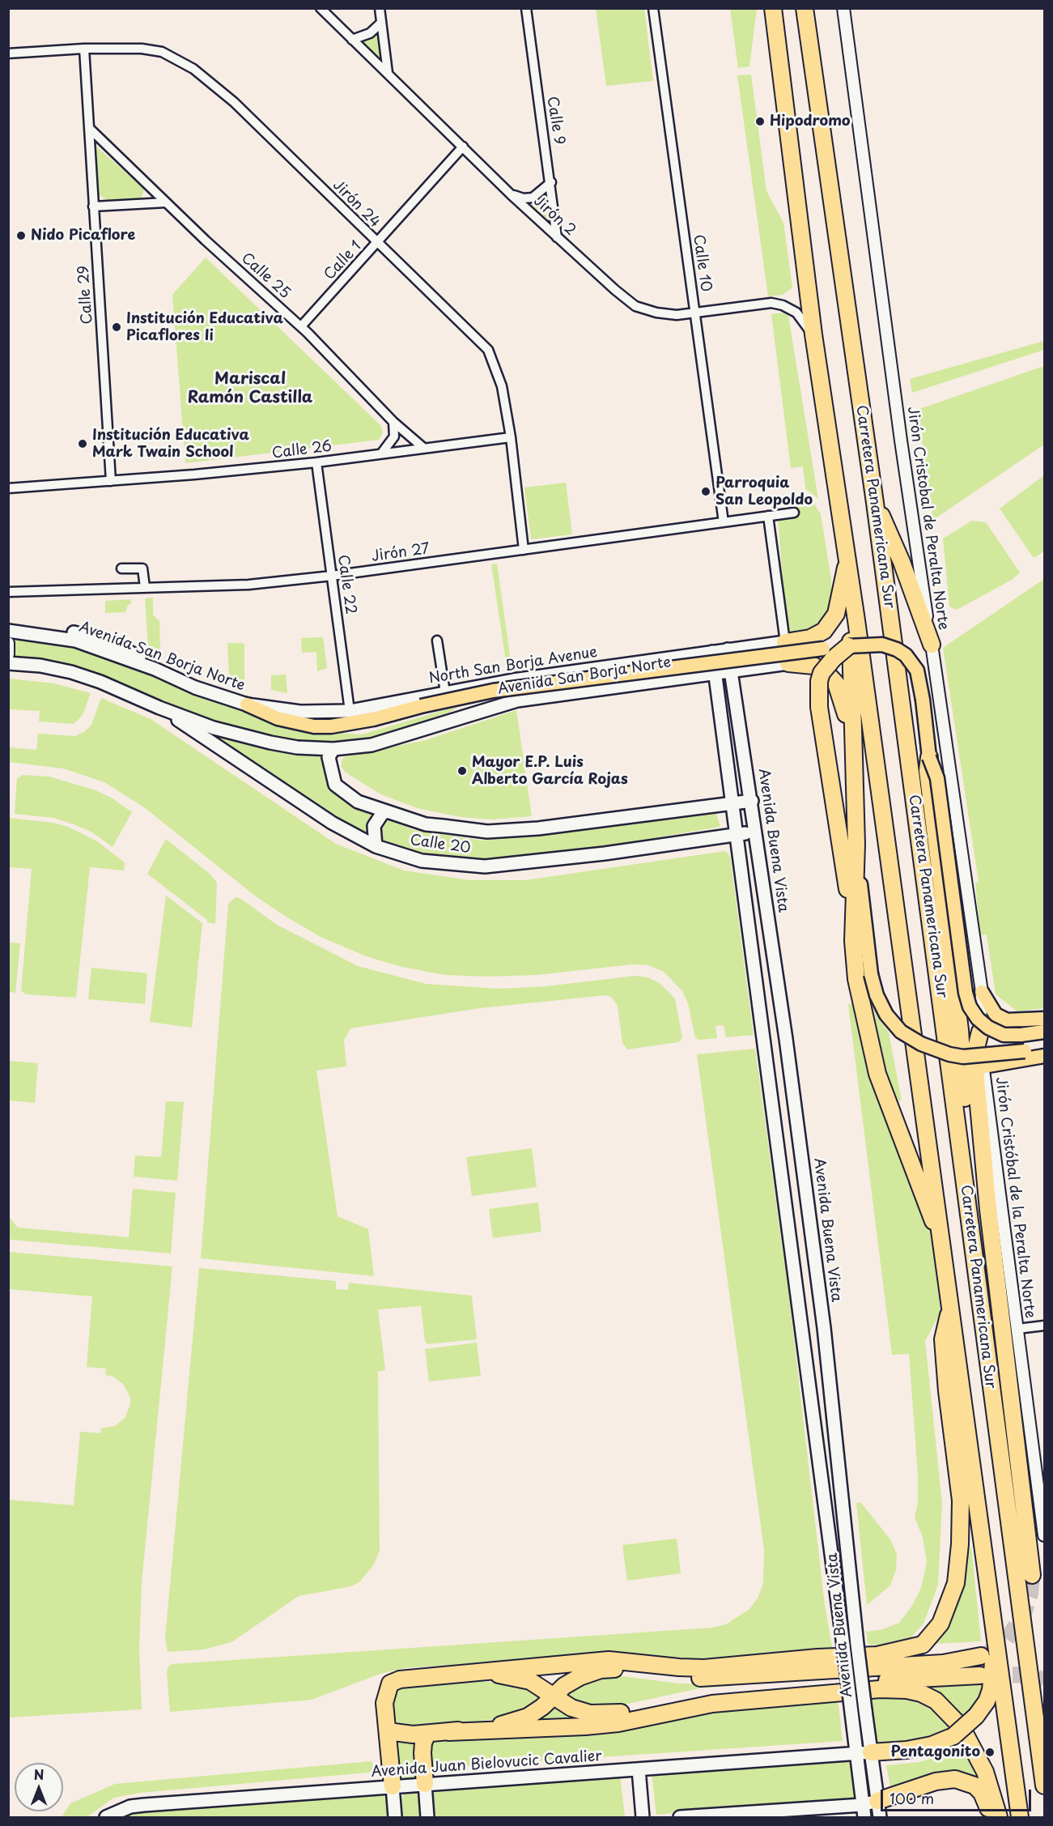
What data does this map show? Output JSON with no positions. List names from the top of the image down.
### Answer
{
  "streets": {
    "highway": ["Carretera Panamericana Sur"],
    "main road": [
      "Avenida San Borja Norte",
      "North San Borja Avenue",
      "Avenida Buena Vista",
      "Calle 20",
      "Avenida Juan Bielovucic Cavalier"
    ],
    "street": [
      "Calle 9",
      "Jirón 24",
      "Jirón 2",
      "Calle 1",
      "Calle 10",
      "Calle 25",
      "Calle 29",
      "Calle 26",
      "Jirón Cristobal de Peralta Norte",
      "Jirón 27",
      "Calle 22",
      "Jirón Cristóbal de la Peralta Norte"
    ]
  },
  "crossings": [
    ["Calle 9", "Jirón 2"],
    ["Jirón 24", "Calle 1"],
    ["Jirón 24", "Calle 29"],
    ["Jirón 24", "Calle 26"],
    ["Jirón 24", "Jirón 27"],
    ["Jirón 2", "Calle 1"],
    ["Jirón 2", "Calle 10"],
    ["Jirón 2", "Carretera Panamericana Sur"],
    ["Calle 1", "Calle 25"],
    ["Calle 10", "Jirón 27"],
    ["Calle 25", "Calle 29"],
    ["Calle 25", "Calle 26"],
    ["Calle 29", "Calle 26"],
    ["Calle 26", "Calle 22"],
    ["Jirón Cristobal de Peralta Norte", "Jirón Cristóbal de la Peralta Norte"],
    ["Jirón 27", "Calle 22"],
    ["Calle 22", "North San Borja Avenue"],
    ["Avenida San Borja Norte", "North San Borja Avenue"],
    ["Avenida San Borja Norte", "Avenida Buena Vista"],
    ["Avenida San Borja Norte", "Calle 20"],
    ["North San Borja Avenue", "Avenida Buena Vista"],
    ["Avenida Buena Vista", "Calle 20"],
    ["Avenida Buena Vista", "Avenida Juan Bielovucic Cavalier"]
  ],
  "districts": ["Mariscal Ramón Castilla"],
  "places": [
    "Hipodromo",
    "Nido Picaflore",
    "Institución Educativa Picaflores Ii",
    "Institución Educativa Mark Twain School",
    "Parroquia San Leopoldo",
    "Mayor E.P. Luis Alberto García Rojas",
    "Pentagonito"
  ],
  "scale_bar": "100 m",
  "north": "top"
}
